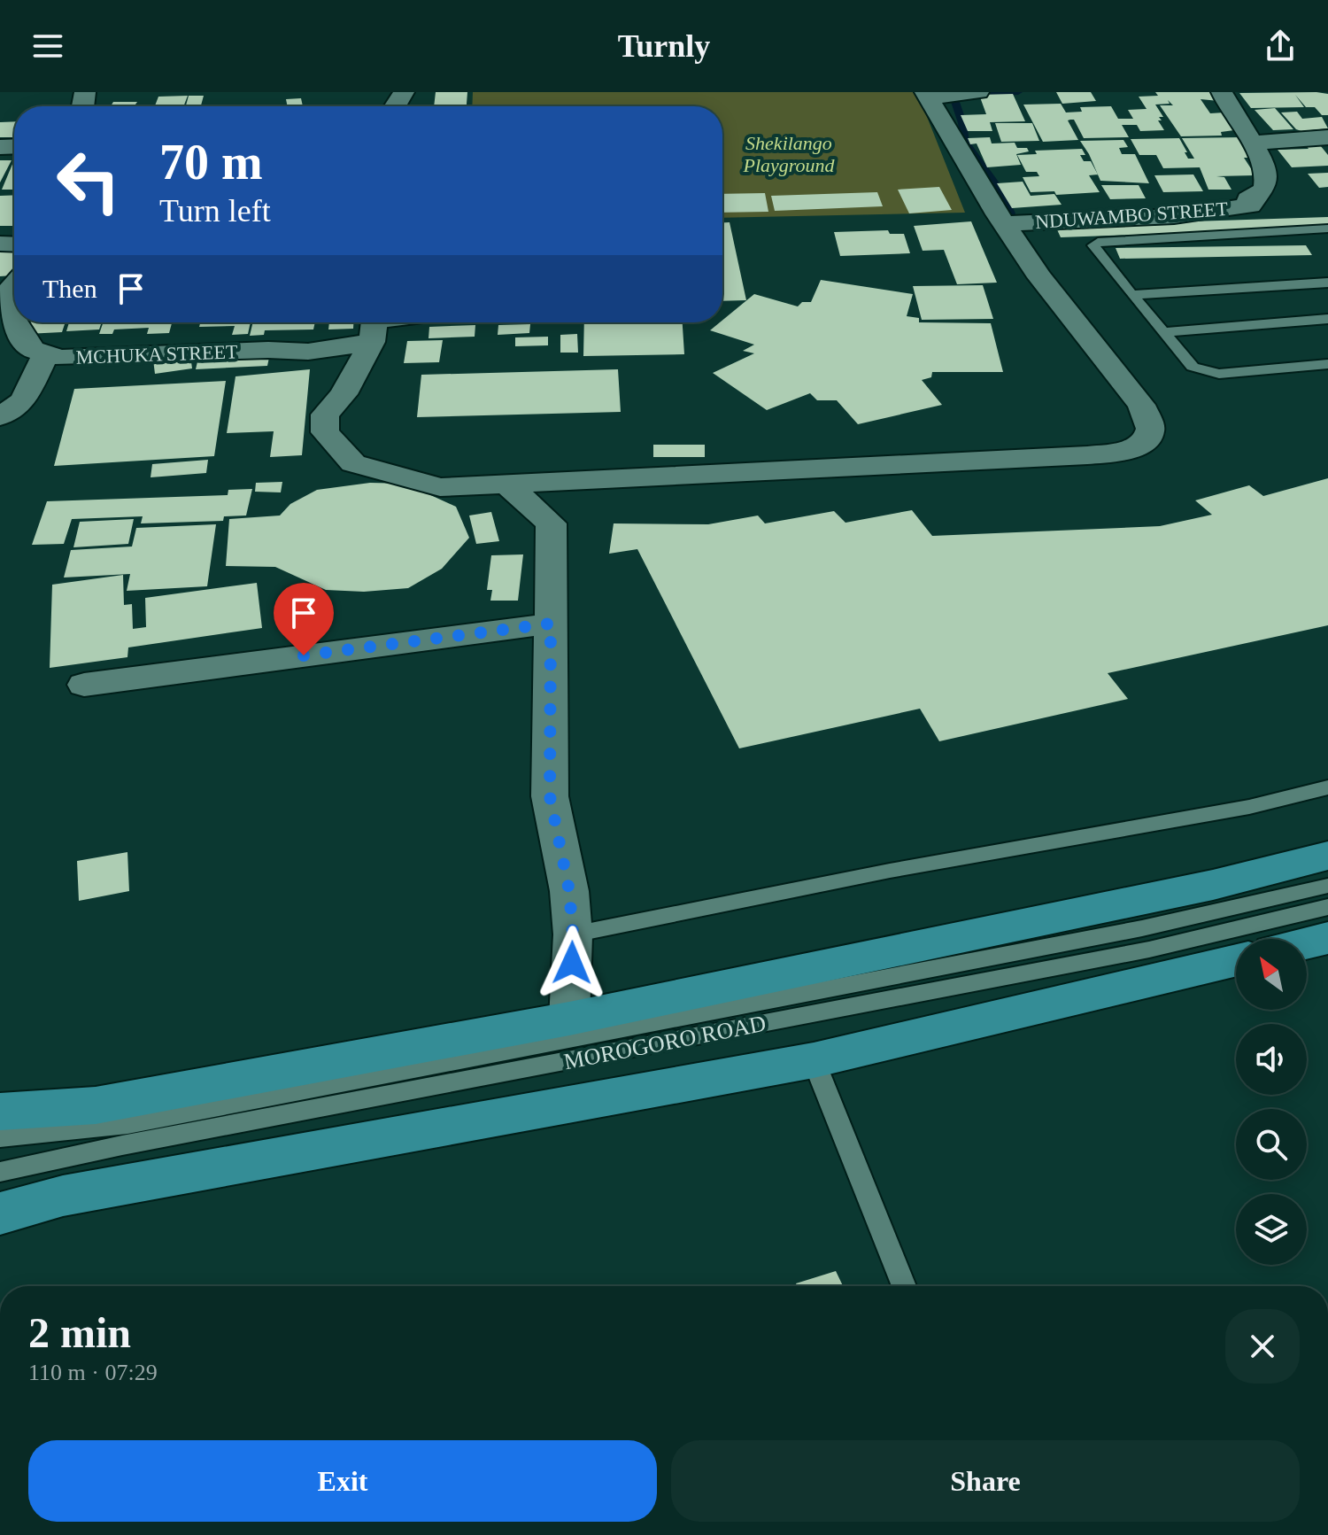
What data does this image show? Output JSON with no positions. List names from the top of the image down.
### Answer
{
  "streets": {
    "highway": ["MOROGORO ROAD"],
    "street": ["NDUWAMBO STREET", "MCHUKA STREET"]
  },
  "parks": ["Shekilango Playground"],
  "north": "top left",
  "page": {
    "header": "Turnly",
    "turn": ["70 m", "Turn left"],
    "then": "Then",
    "heading": ["2 min", "110 m · 07:29"],
    "buttons": ["Exit", "Share"]
  }
}
